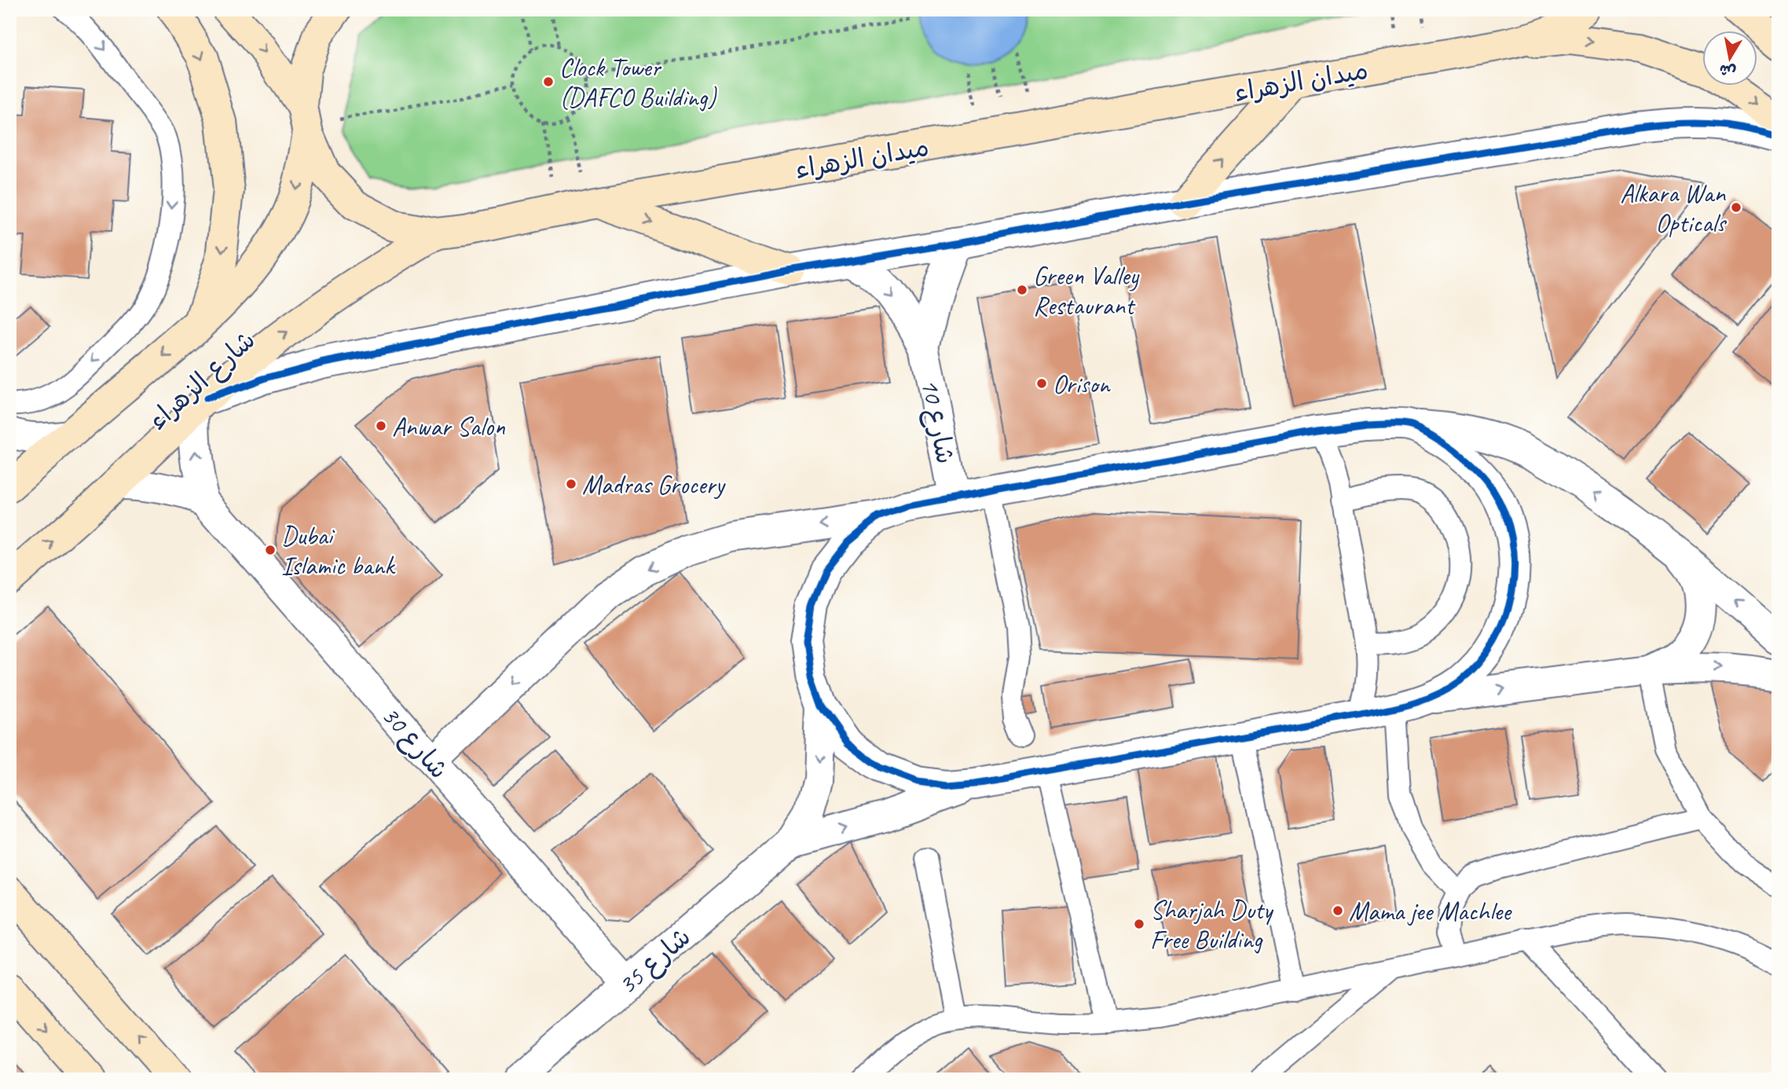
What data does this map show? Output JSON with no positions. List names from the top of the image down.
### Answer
{
  "streets": {
    "main road": ["ميدان الزهراء", "شارع الزهراء"],
    "street": ["شارع 10", "شارع 30", "شارع 35"]
  },
  "crossings": [
    ["ميدان الزهراء", "شارع الزهراء"],
    ["شارع الزهراء", "شارع 30"],
    ["شارع 30", "شارع 35"]
  ],
  "places": [
    "Clock Tower (DAFCO Building)",
    "Alkara Wan Opticals",
    "Green Valley Restaurant",
    "Orison",
    "Anwar Salon",
    "Madras Grocery",
    "Dubai Islamic bank",
    "Mama jee Machlee",
    "Sharjah Duty Free Building"
  ],
  "north": "bottom"
}
